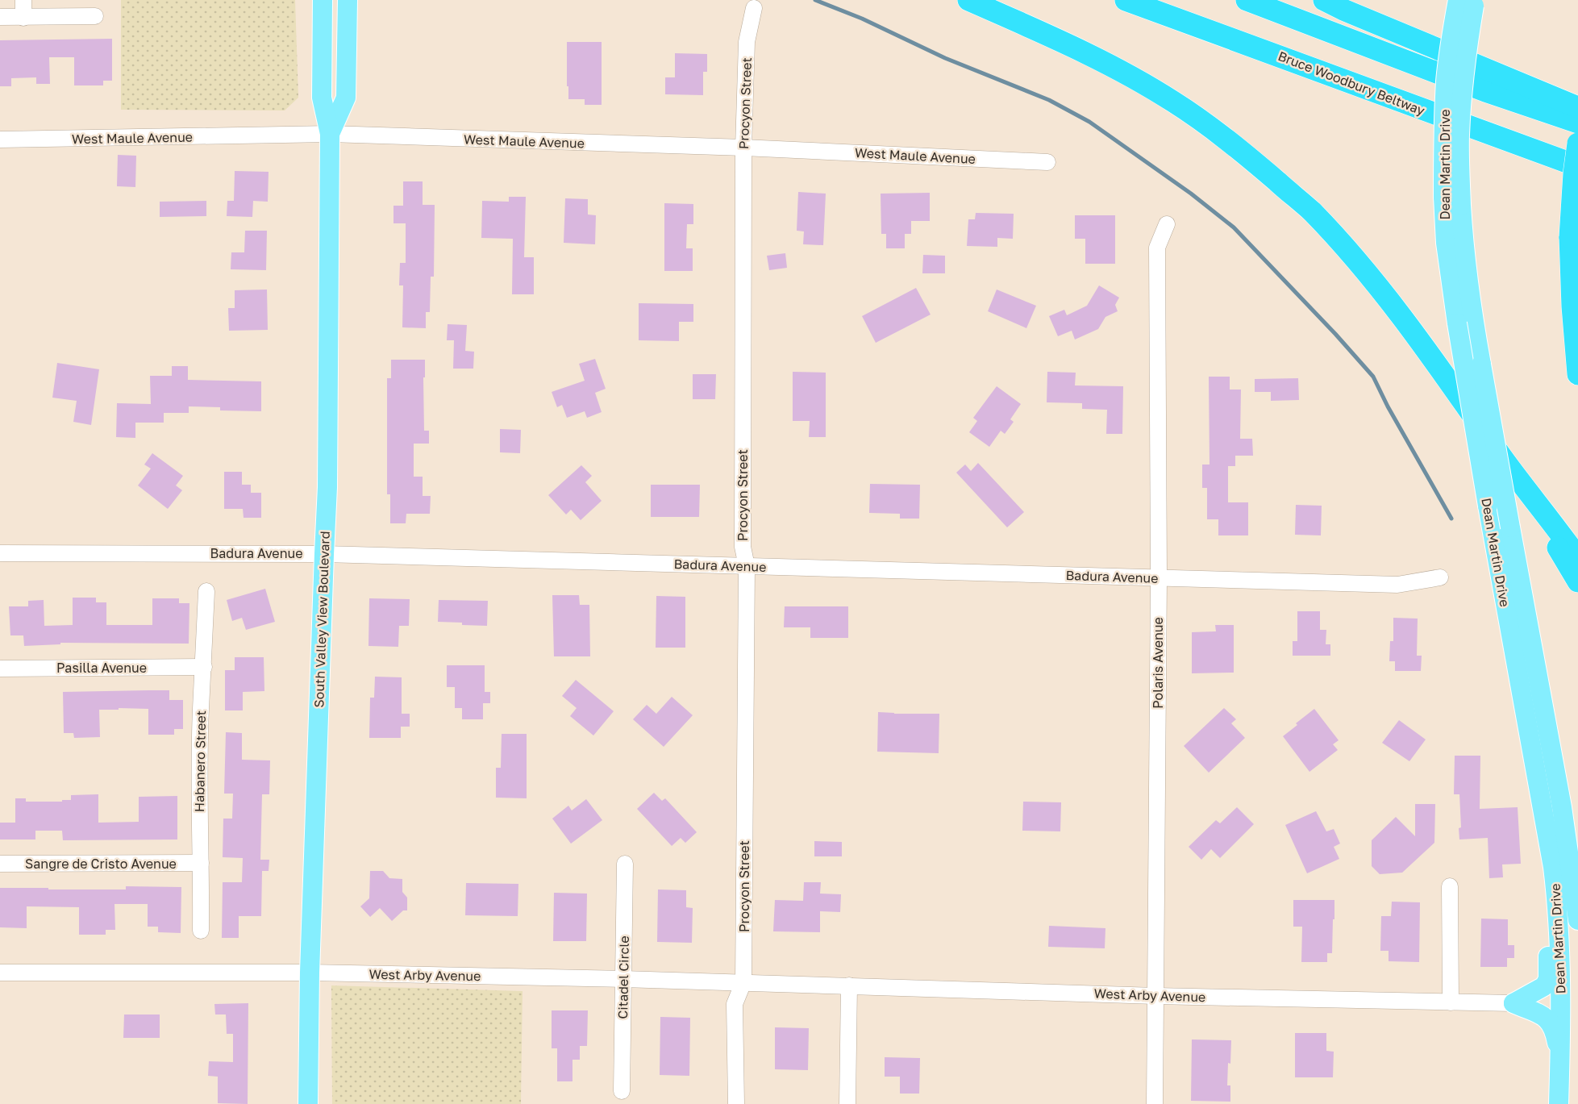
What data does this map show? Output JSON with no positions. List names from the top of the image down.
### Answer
{
  "streets": {
    "highway": ["Bruce Woodbury Beltway"],
    "main road": ["Dean Martin Drive", "South Valley View Boulevard"],
    "street": [
      "Procyon Street",
      "West Maule Avenue",
      "Badura Avenue",
      "Polaris Avenue",
      "Pasilla Avenue",
      "Habanero Street",
      "Sangre de Cristo Avenue",
      "West Arby Avenue",
      "Citadel Circle"
    ]
  },
  "crossings": [
    ["Procyon Street", "West Maule Avenue"],
    ["Procyon Street", "Badura Avenue"],
    ["Procyon Street", "West Arby Avenue"],
    ["West Maule Avenue", "South Valley View Boulevard"],
    ["Badura Avenue", "South Valley View Boulevard"],
    ["Badura Avenue", "Polaris Avenue"],
    ["South Valley View Boulevard", "West Arby Avenue"],
    ["Polaris Avenue", "West Arby Avenue"],
    ["Pasilla Avenue", "Habanero Street"],
    ["Habanero Street", "Sangre de Cristo Avenue"],
    ["West Arby Avenue", "Citadel Circle"]
  ]
}
